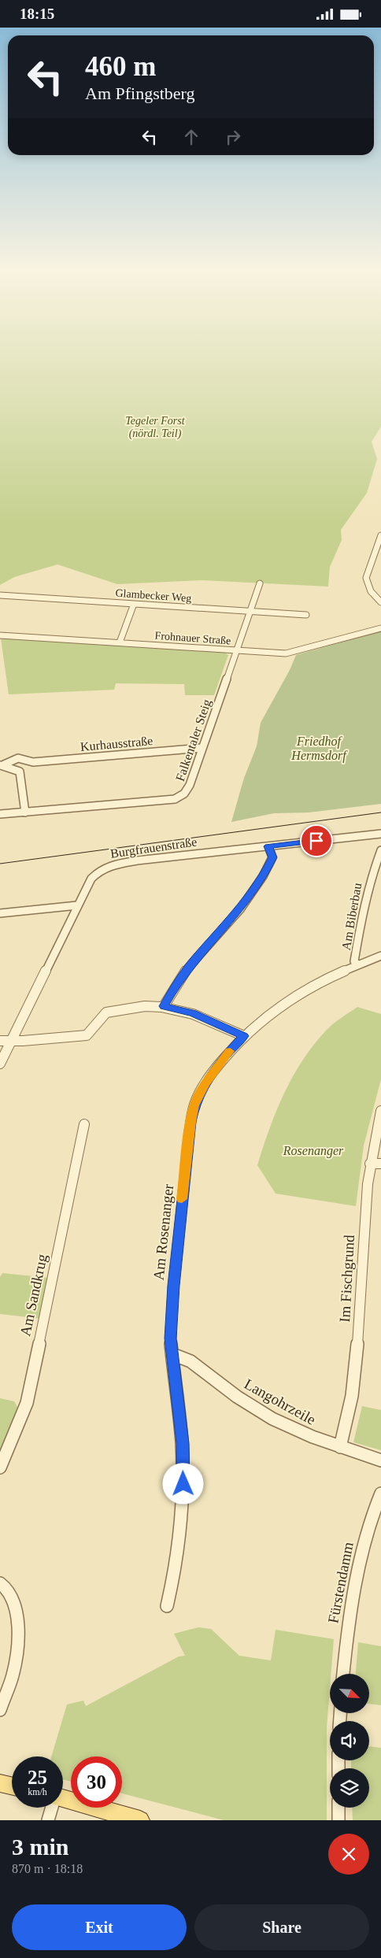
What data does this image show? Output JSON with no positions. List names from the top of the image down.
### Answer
{
  "streets": {
    "street": [
      "Glambecker Weg",
      "Frohnauer Straße",
      "Falkentaler Steig",
      "Kurhausstraße",
      "Burgfrauenstraße",
      "Am Biberbau",
      "Am Rosenanger",
      "Im Fischgrund",
      "Am Sandkrug",
      "Langohrzeile",
      "Fürstendamm"
    ]
  },
  "crossings": [
    ["Glambecker Weg", "Falkentaler Steig"],
    ["Frohnauer Straße", "Falkentaler Steig"],
    ["Falkentaler Steig", "Kurhausstraße"],
    ["Am Biberbau", "Am Rosenanger"],
    ["Am Rosenanger", "Langohrzeile"],
    ["Im Fischgrund", "Langohrzeile"]
  ],
  "parks": ["Tegeler Forst (nördl. Teil)", "Friedhof Hermsdorf", "Rosenanger"],
  "north": "bottom right",
  "page": {
    "status": "18:15",
    "turn": ["460 m", "Am Pfingstberg"],
    "speed": "25 km/h",
    "limit": "30",
    "heading": ["3 min", "870 m · 18:18"],
    "buttons": ["Exit", "Share"]
  }
}
